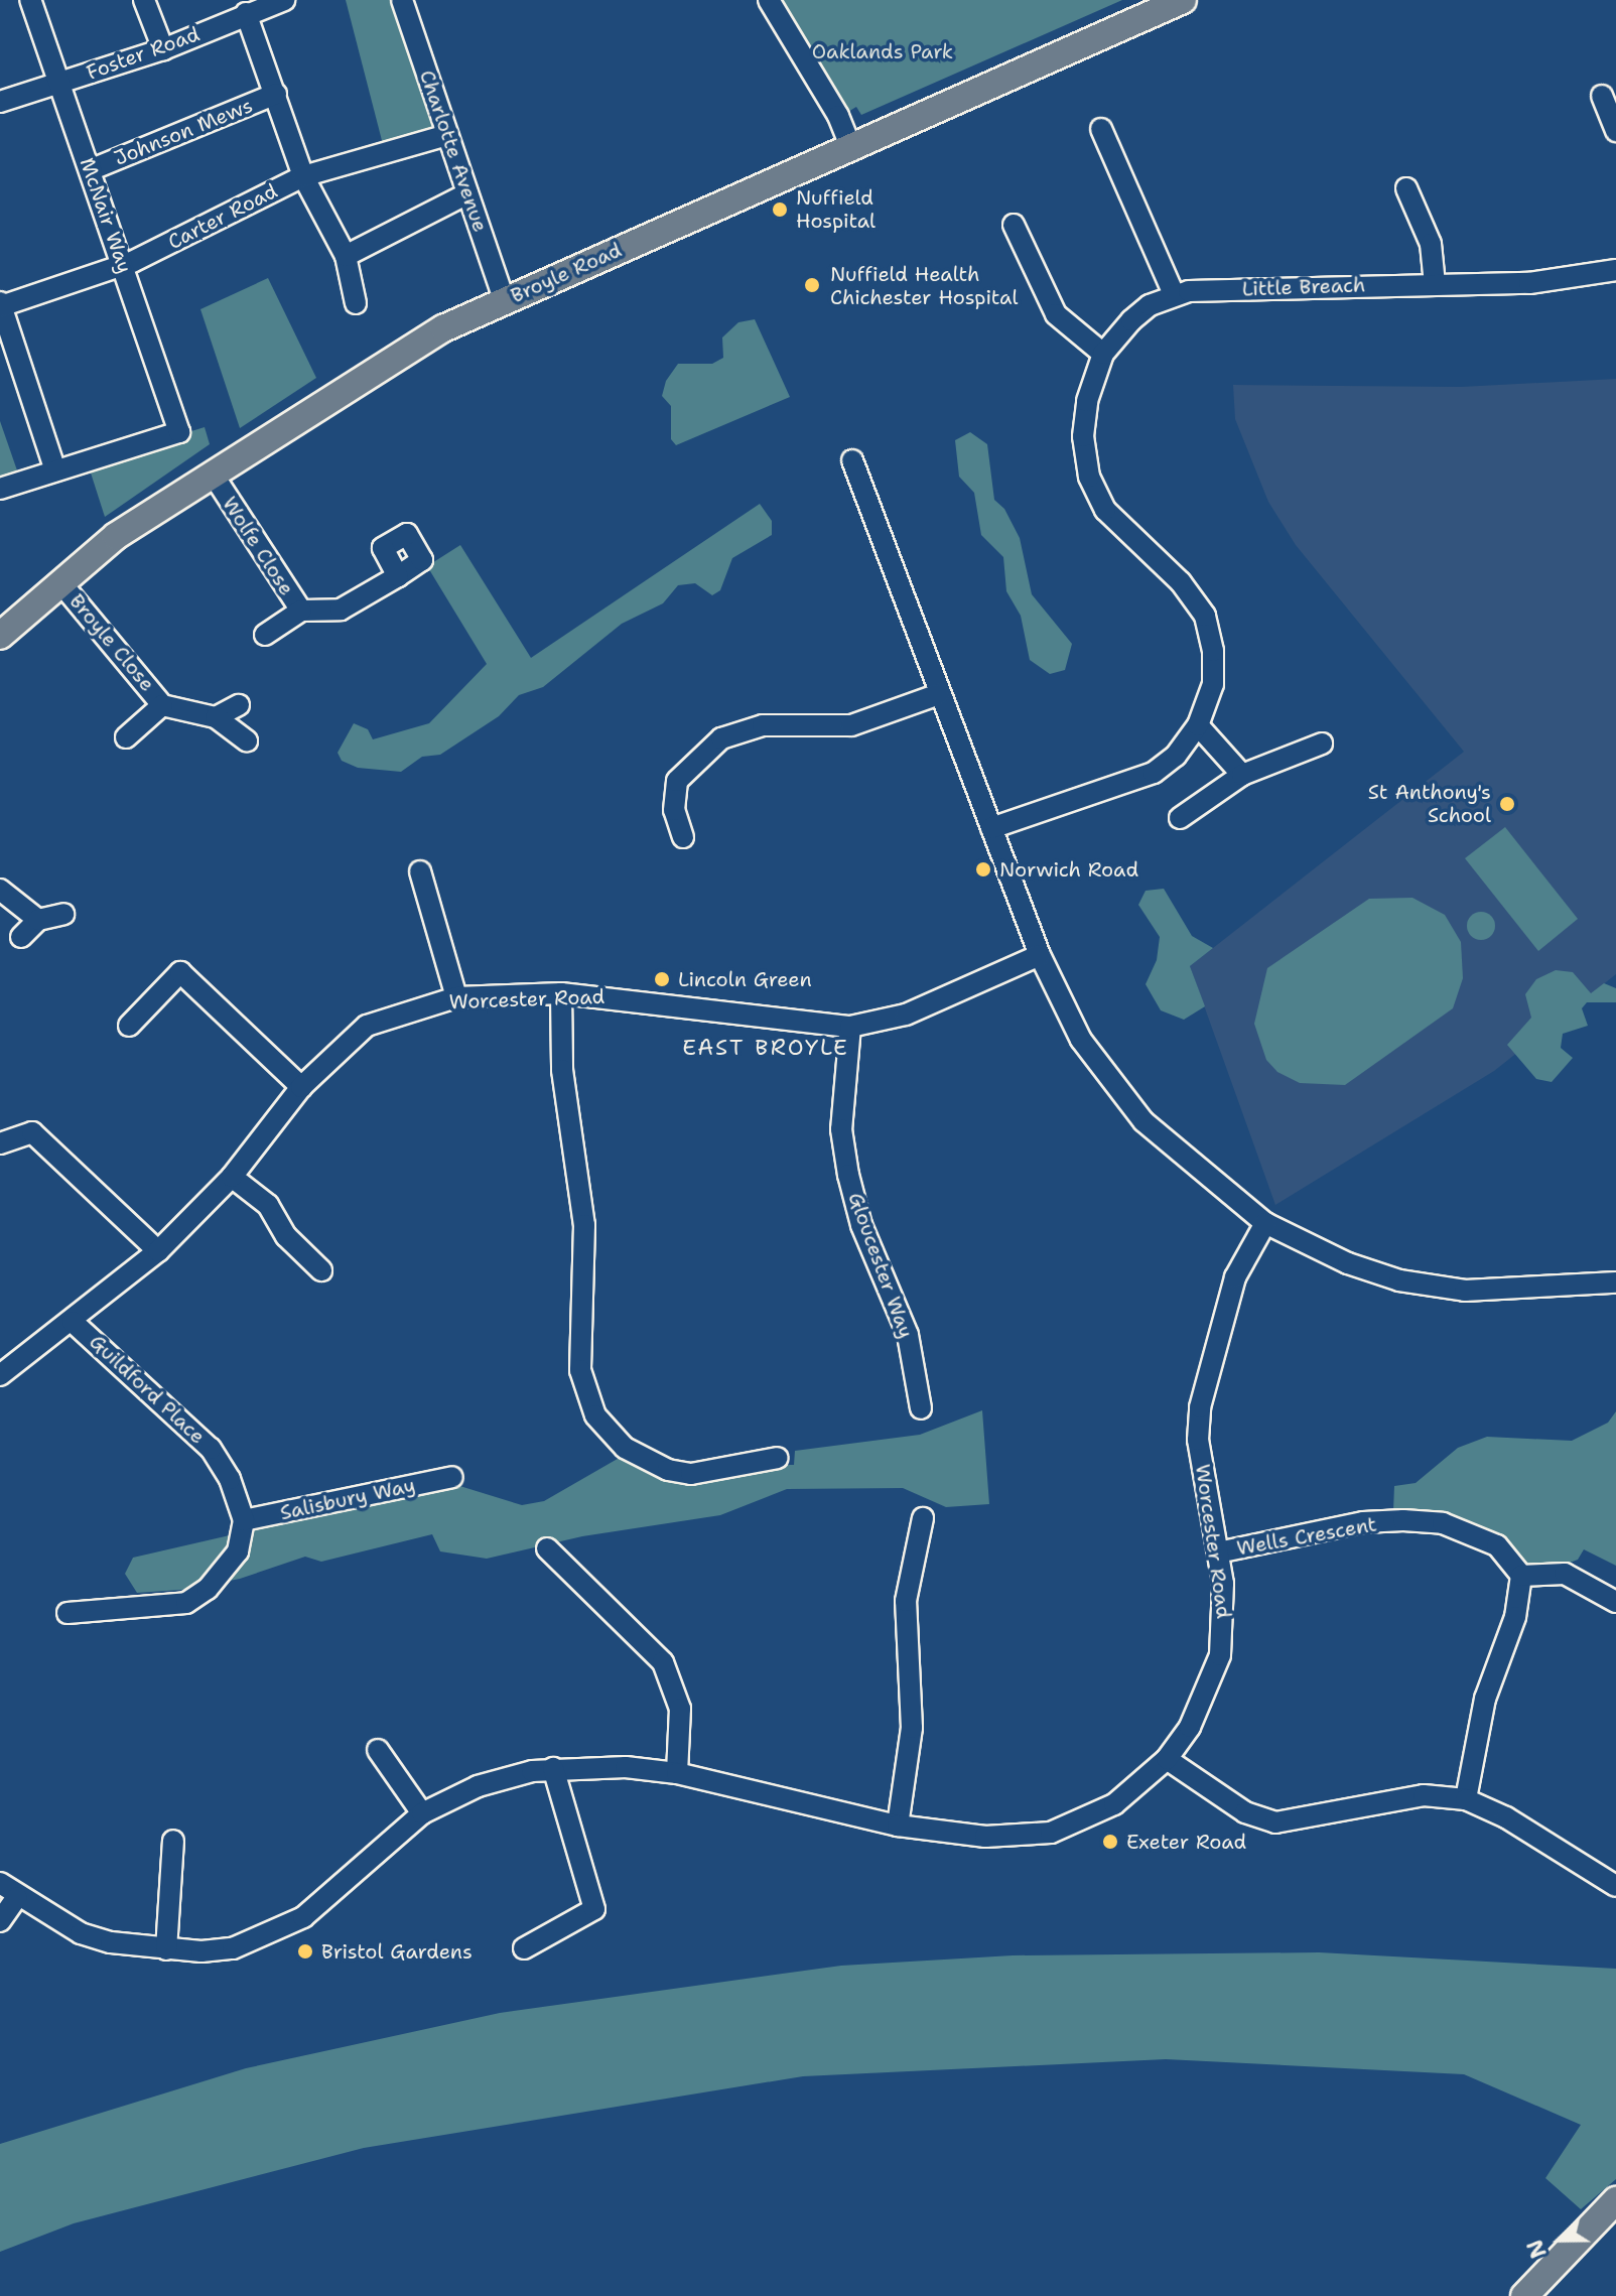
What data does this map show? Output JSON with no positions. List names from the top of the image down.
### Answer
{
  "streets": {
    "main road": ["Broyle Road"],
    "street": [
      "Foster Road",
      "Johnson Mews",
      "Charlotte Avenue",
      "McNair Way",
      "Carter Road",
      "Little Breach",
      "Wolfe Close",
      "Broyle Close",
      "Worcester Road",
      "Gloucester Way",
      "Guildford Place",
      "Salisbury Way",
      "Wells Crescent"
    ]
  },
  "crossings": [
    ["Foster Road", "Johnson Mews"],
    ["Foster Road", "McNair Way"],
    ["Johnson Mews", "McNair Way"],
    ["Johnson Mews", "Carter Road"],
    ["Charlotte Avenue", "Carter Road"],
    ["Charlotte Avenue", "Broyle Road"],
    ["McNair Way", "Carter Road"],
    ["Broyle Road", "Wolfe Close"],
    ["Broyle Road", "Broyle Close"],
    ["Worcester Road", "Gloucester Way"],
    ["Worcester Road", "Guildford Place"],
    ["Worcester Road", "Wells Crescent"],
    ["Guildford Place", "Salisbury Way"]
  ],
  "districts": ["EAST BROYLE"],
  "parks": ["Oaklands Park"],
  "places": [
    "Nuffield Hospital",
    "Nuffield Health Chichester Hospital",
    "St Anthony's School",
    "Norwich Road",
    "Lincoln Green",
    "Exeter Road",
    "Bristol Gardens"
  ],
  "north": "left"
}
